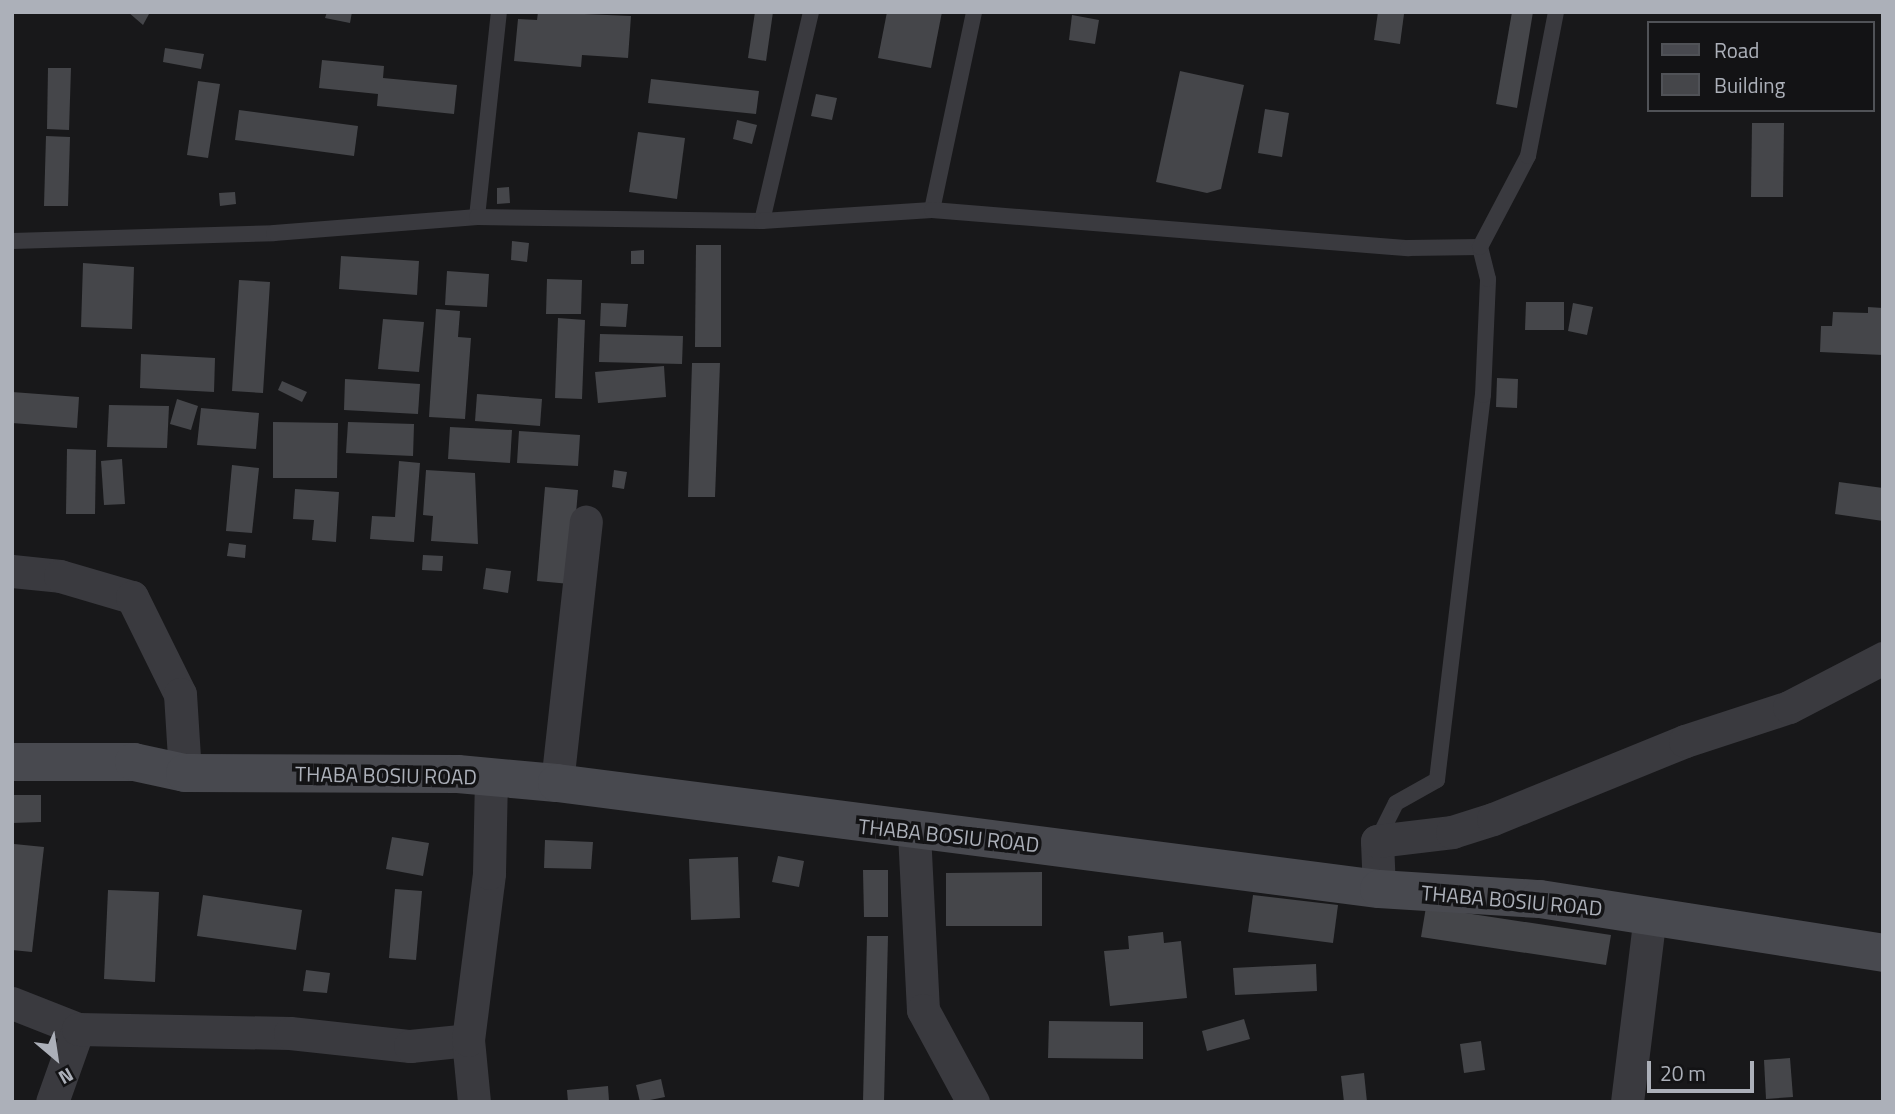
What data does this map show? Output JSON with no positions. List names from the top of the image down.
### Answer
{
  "streets": {
    "street": ["THABA BOSIU ROAD"]
  },
  "legend": ["Road", "Building"],
  "scale_bar": "20 m",
  "north": "bottom right"
}
